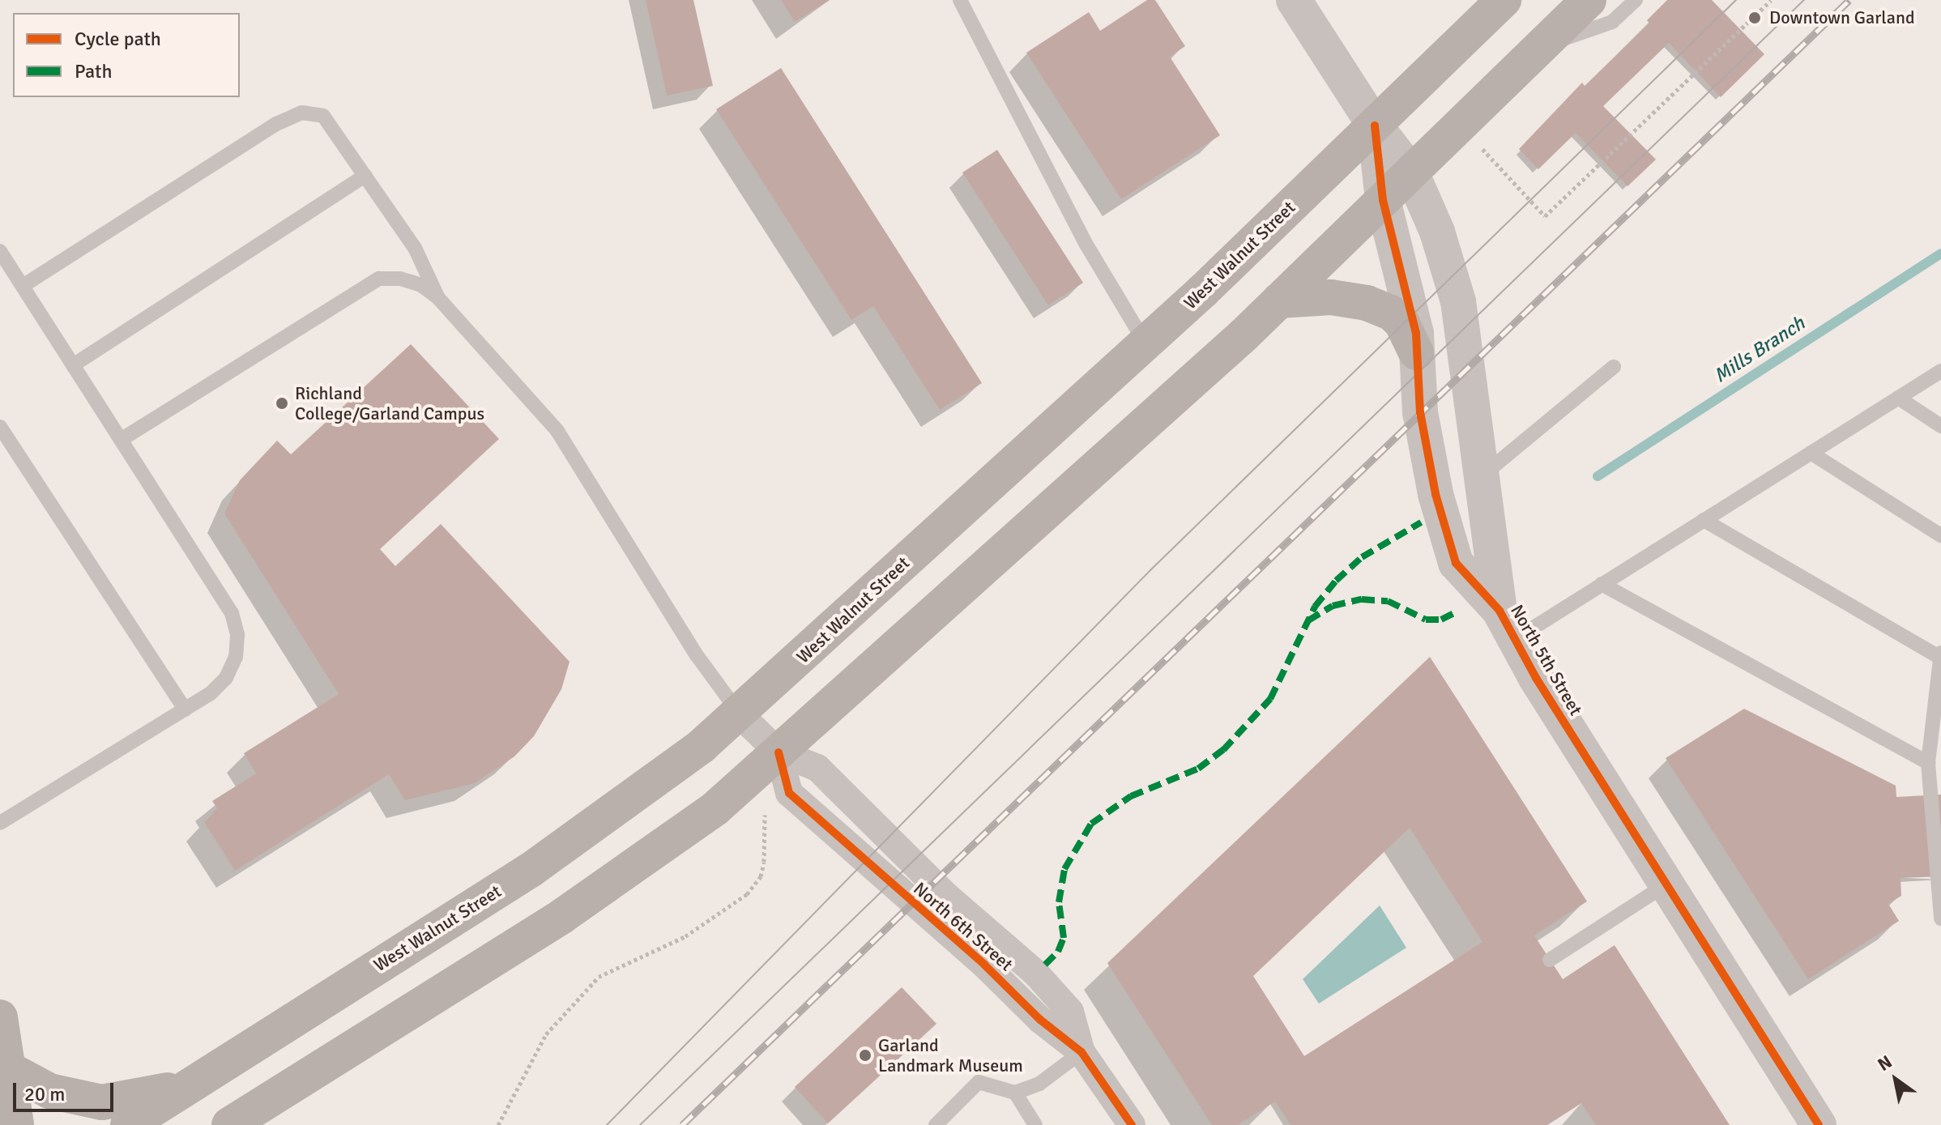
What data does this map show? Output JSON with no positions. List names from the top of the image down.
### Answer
{
  "streets": {
    "main road": ["West Walnut Street"],
    "street": ["North 5th Street", "North 6th Street"]
  },
  "crossings": [
    ["West Walnut Street", "North 5th Street"],
    ["West Walnut Street", "North 6th Street"]
  ],
  "water": ["Mills Branch"],
  "places": ["Downtown Garland", "Richland College/Garland Campus", "Garland Landmark Museum"],
  "legend": ["Cycle path", "Path"],
  "scale_bar": "20 m",
  "north": "top left"
}
